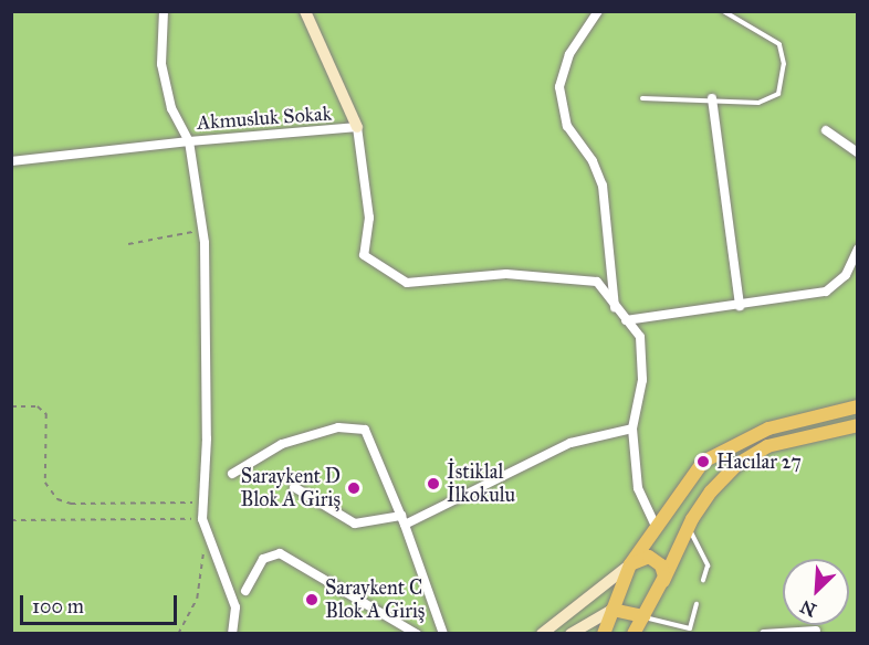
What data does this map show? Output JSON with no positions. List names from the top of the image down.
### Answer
{
  "streets": {
    "street": ["Akmusluk Sokak"]
  },
  "places": [
    "Hacılar 27",
    "İstiklal İlkokulu",
    "Saraykent D Blok A Giriş",
    "Saraykent C Blok A Giriş"
  ],
  "scale_bar": "100 m",
  "north": "bottom left"
}
